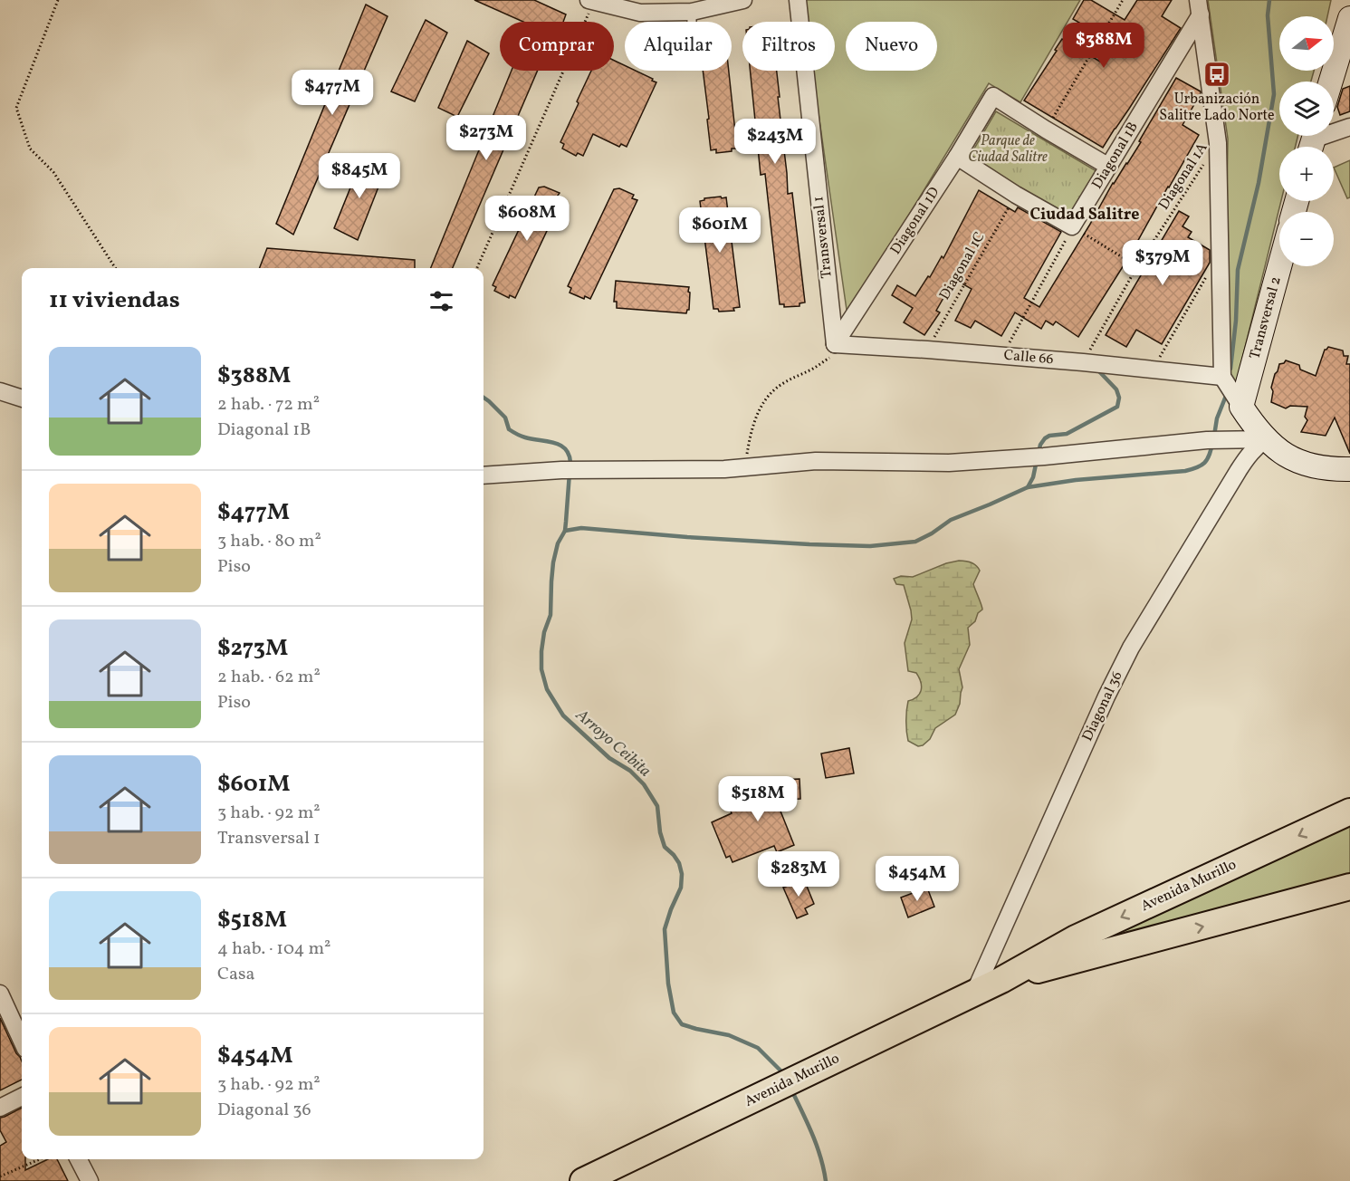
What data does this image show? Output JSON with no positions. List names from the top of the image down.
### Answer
{
  "streets": {
    "main road": ["Avenida Murillo"],
    "street": [
      "Diagonal 1B",
      "Diagonal 1D",
      "Transversal 1",
      "Transversal 2",
      "Calle 66",
      "Diagonal 36"
    ],
    "path": ["Diagonal 1A", "Diagonal 1C"]
  },
  "crossings": [
    ["Diagonal 1A", "Calle 66"],
    ["Diagonal 1D", "Transversal 1"],
    ["Diagonal 1D", "Calle 66"],
    ["Transversal 1", "Calle 66"],
    ["Diagonal 1C", "Calle 66"],
    ["Diagonal 36", "Avenida Murillo"]
  ],
  "districts": ["Ciudad Salitre"],
  "water": ["Arroyo Ceibita"],
  "parks": ["Parque de Ciudad Salitre"],
  "places": {
    "bus stop": ["Urbanización Salitre Lado Norte"]
  },
  "north": "right",
  "page": {
    "map_buttons": ["+", "−"],
    "chip": [
      "Comprar",
      "Alquilar",
      "Filtros",
      "Nuevo"
    ],
    "price": [
      "$388M",
      "$477M",
      "$273M",
      "$243M",
      "$845M",
      "$608M",
      "$601M",
      "$379M",
      "$518M",
      "$283M",
      "$454M"
    ],
    "heading": "11 viviendas",
    "list": [
      {
        "name": "$388M",
        "note": "2 hab. · 72 m² · Diagonal 1B"
      },
      {
        "name": "$477M",
        "note": "3 hab. · 80 m² · Piso"
      },
      {
        "name": "$273M",
        "note": "2 hab. · 62 m² · Piso"
      },
      {
        "name": "$601M",
        "note": "3 hab. · 92 m² · Transversal 1"
      },
      {
        "name": "$518M",
        "note": "4 hab. · 104 m² · Casa"
      },
      {
        "name": "$454M",
        "note": "3 hab. · 92 m² · Diagonal 36"
      }
    ]
  }
}
